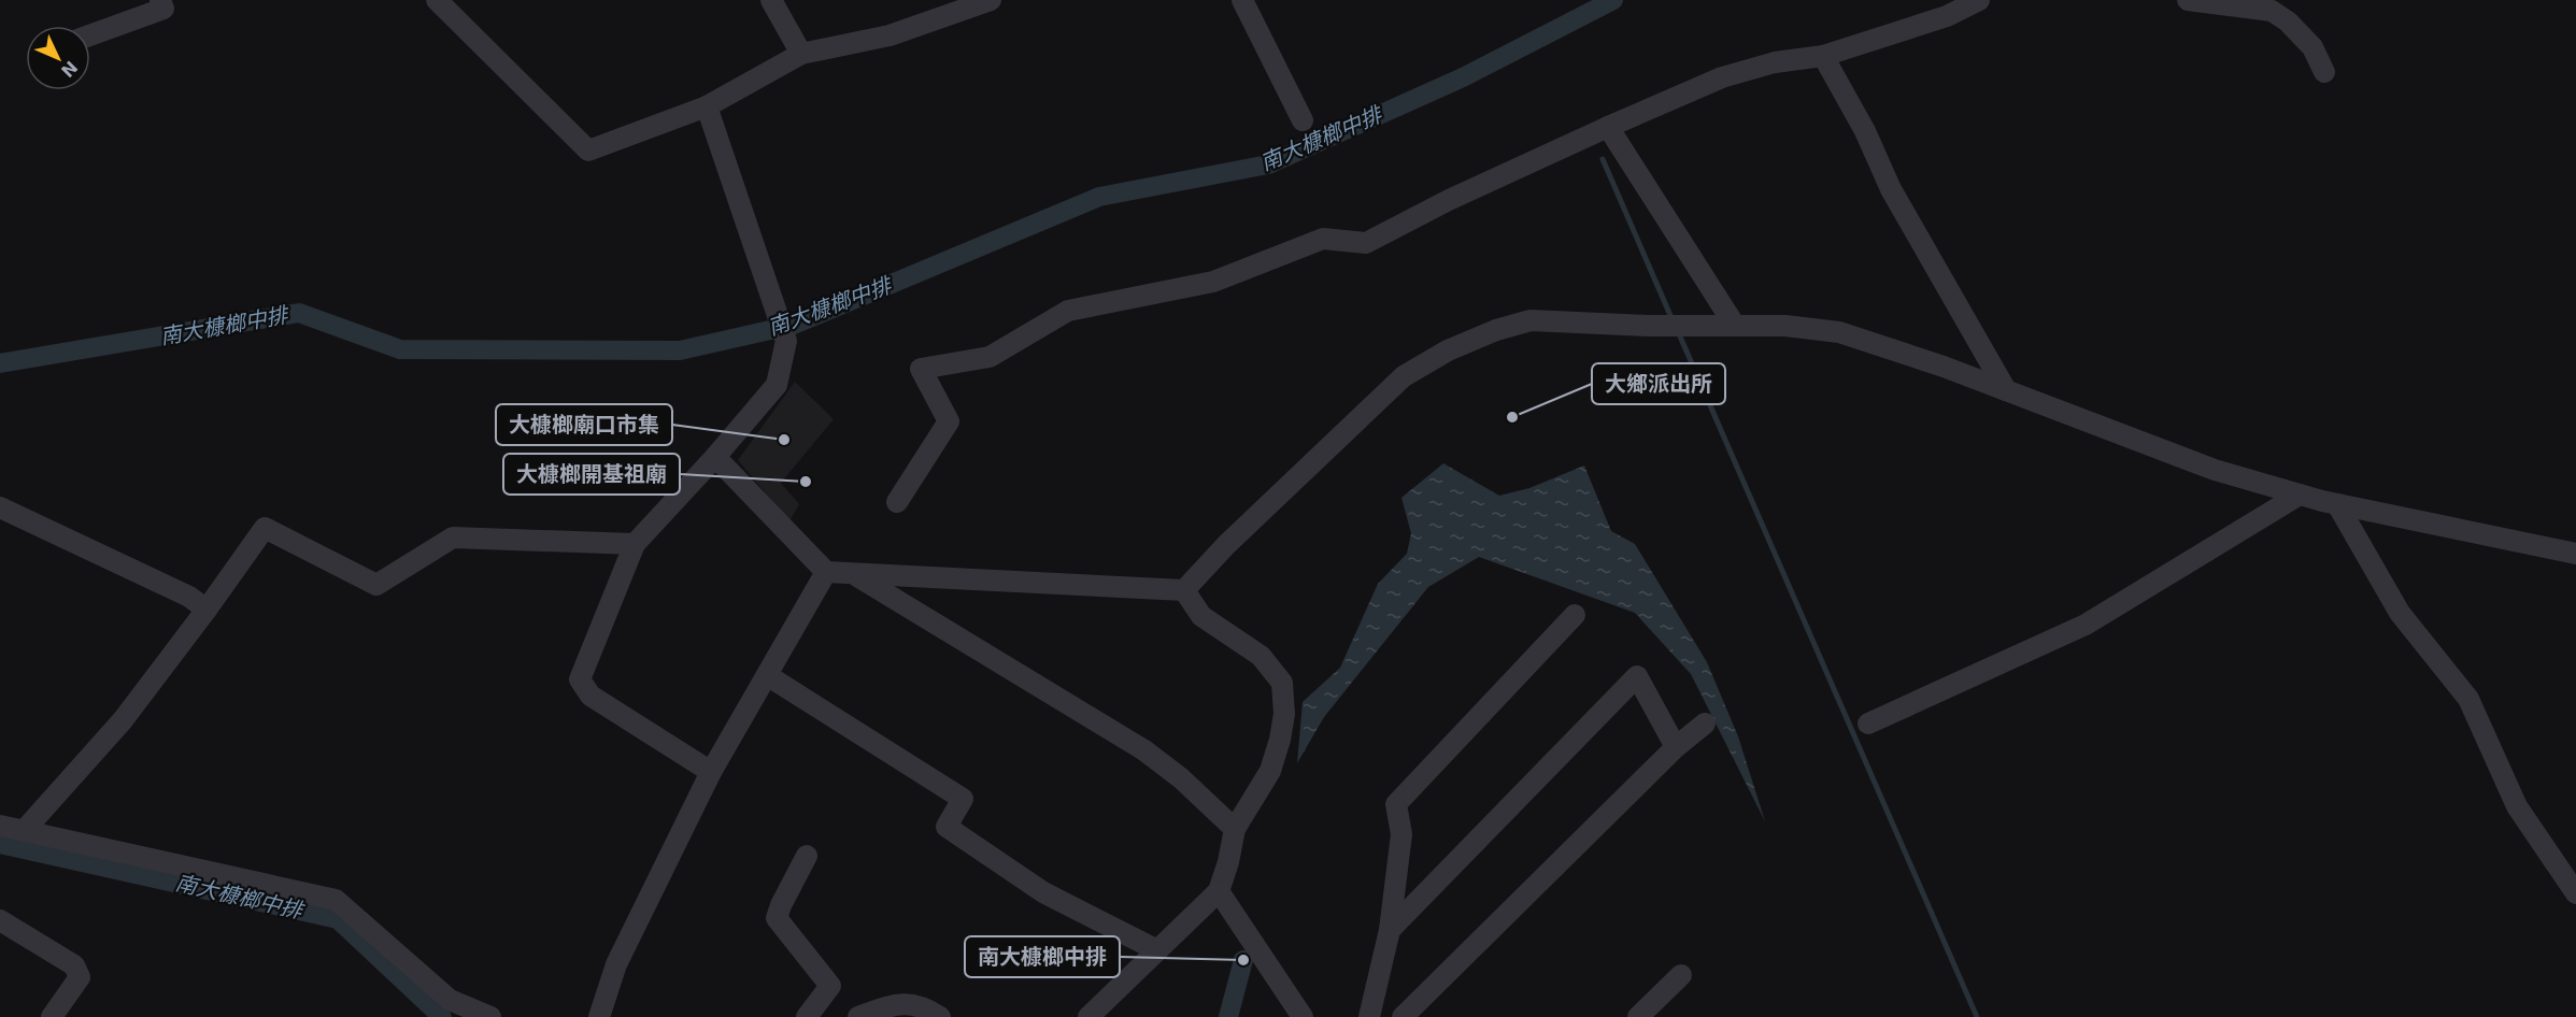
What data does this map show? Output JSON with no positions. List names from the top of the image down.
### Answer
{
  "water": ["南大槺榔中排"],
  "places": [
    "大鄉派出所",
    "大槺榔廟口市集",
    "大槺榔開基祖廟",
    "南大槺榔中排"
  ],
  "north": "bottom right"
}
